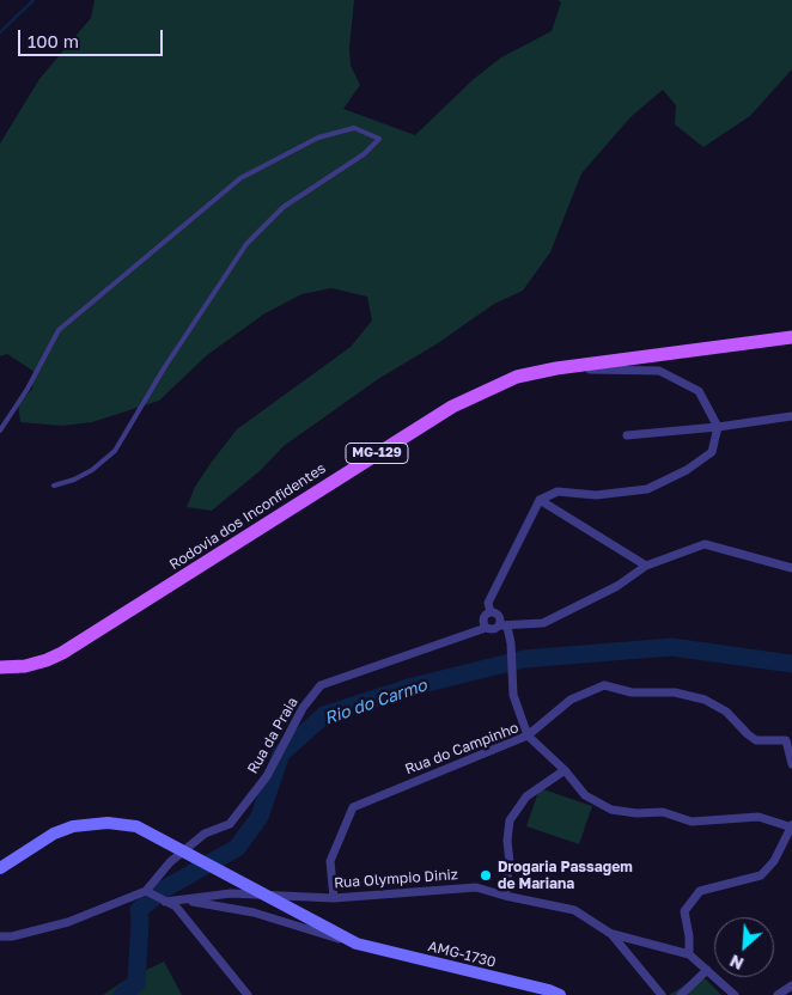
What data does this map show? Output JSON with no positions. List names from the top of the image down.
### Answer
{
  "streets": {
    "main road": ["MG-129", "Rodovia dos Inconfidentes", "AMG-1730"],
    "street": ["Rua da Praia", "Rua do Campinho", "Rua Olympio Diniz"]
  },
  "crossings": [
    ["Rua do Campinho", "Rua Olympio Diniz"]
  ],
  "water": ["Rio do Carmo"],
  "places": ["Drogaria Passagem de Mariana"],
  "scale_bar": "100 m",
  "north": "bottom left"
}
